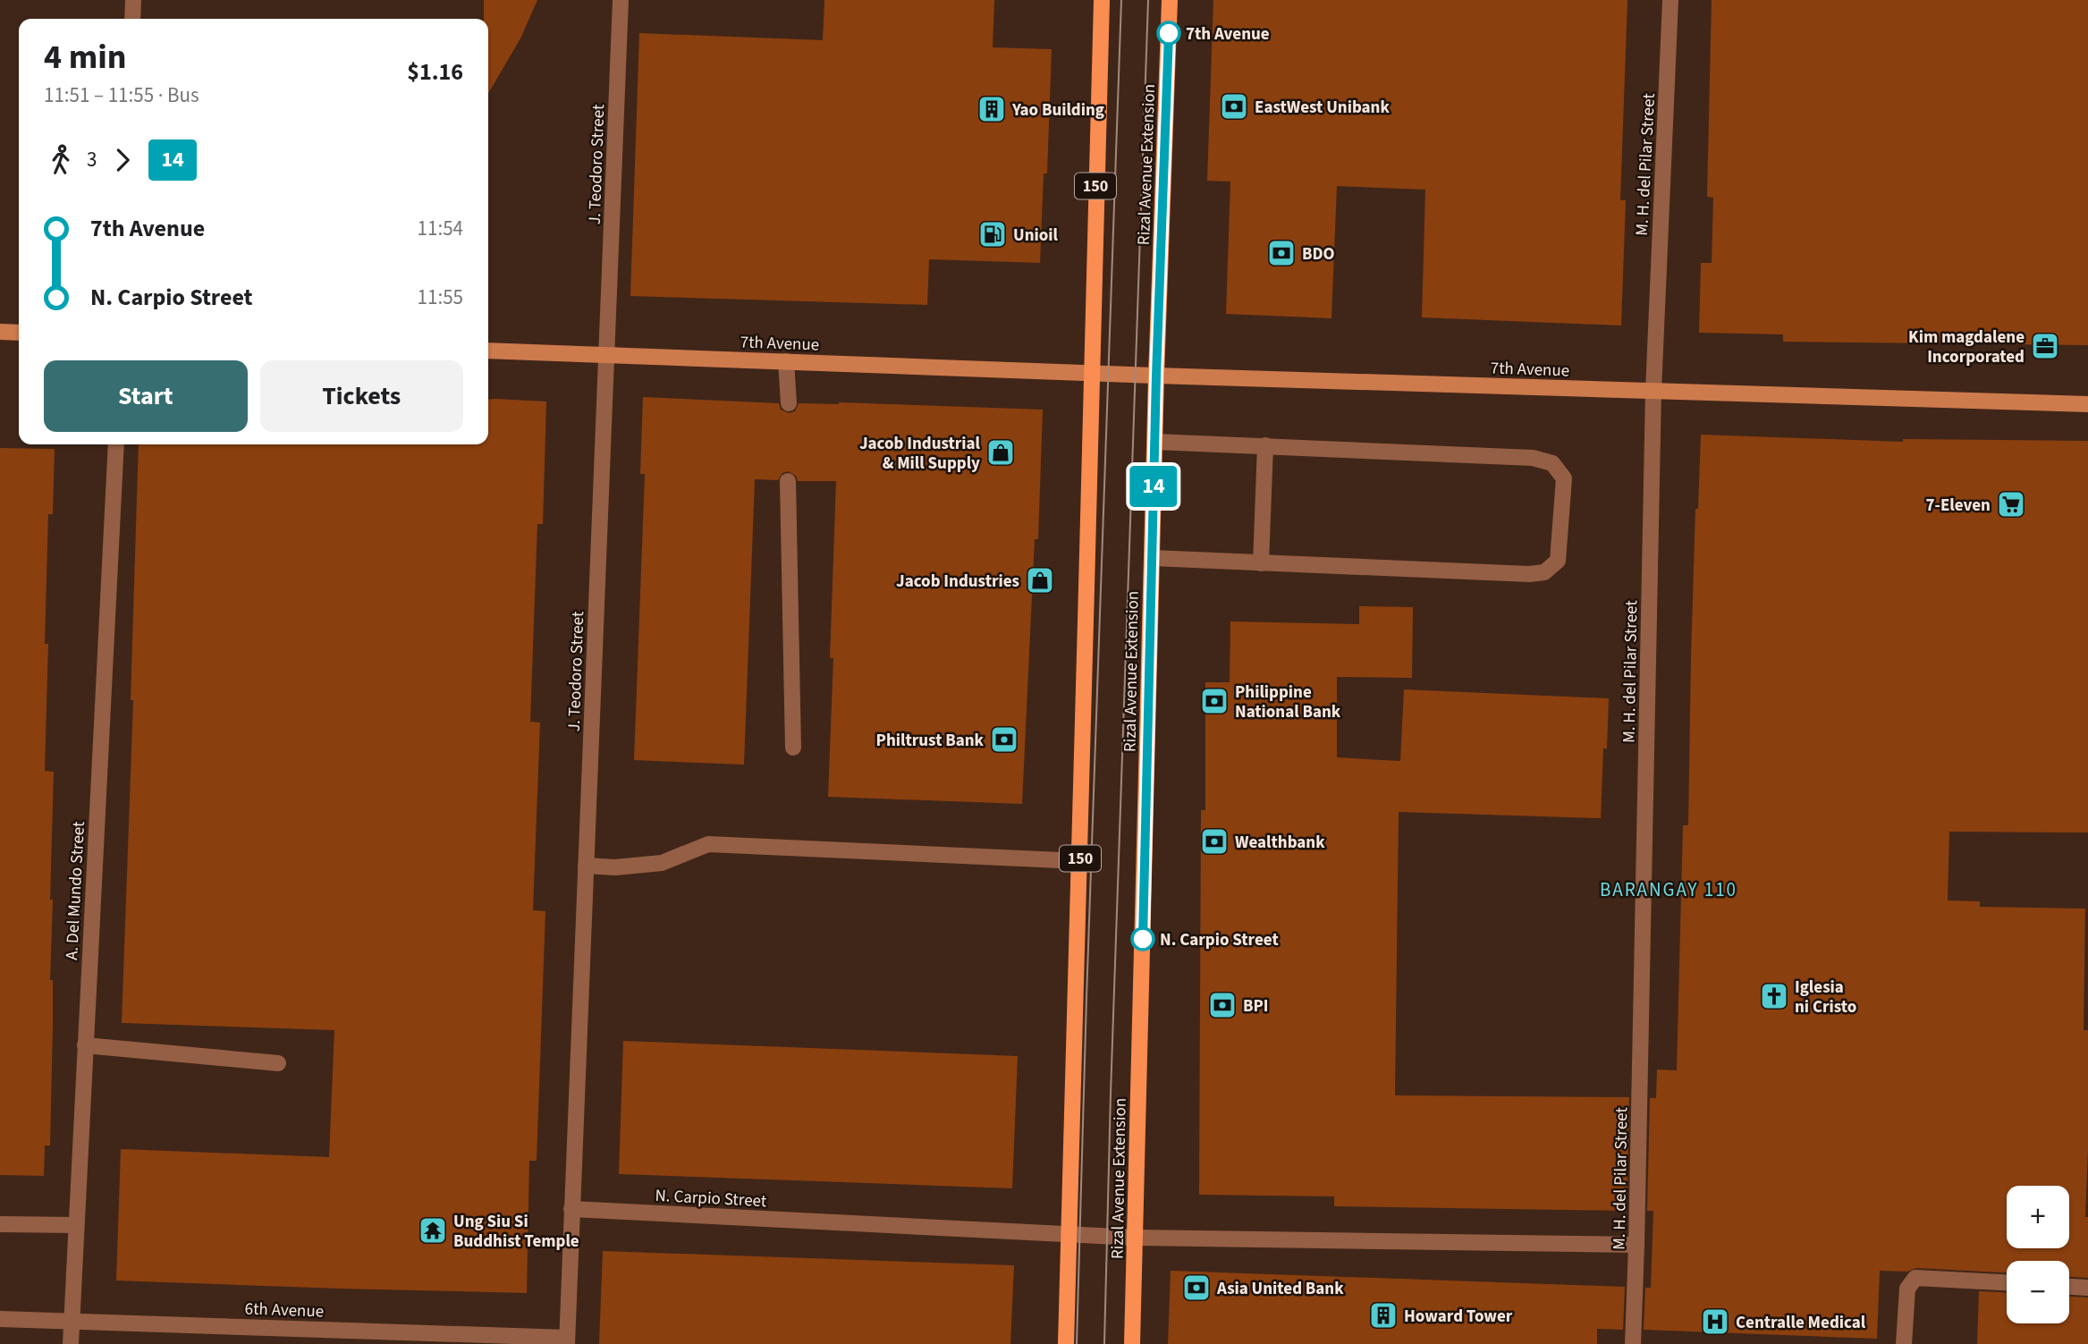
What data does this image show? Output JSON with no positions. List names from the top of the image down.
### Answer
{
  "streets": {
    "main road": ["Rizal Avenue Extension", "150"],
    "street": [
      "J. Teodoro Street",
      "M. H. del Pilar Street",
      "7th Avenue",
      "A. Del Mundo Street",
      "N. Carpio Street",
      "6th Avenue"
    ]
  },
  "crossings": [
    ["J. Teodoro Street", "7th Avenue"],
    ["J. Teodoro Street", "N. Carpio Street"],
    ["J. Teodoro Street", "6th Avenue"],
    ["Rizal Avenue Extension", "7th Avenue"],
    ["Rizal Avenue Extension", "N. Carpio Street"],
    ["M. H. del Pilar Street", "7th Avenue"],
    ["M. H. del Pilar Street", "N. Carpio Street"],
    ["150", "7th Avenue"],
    ["150", "N. Carpio Street"],
    ["A. Del Mundo Street", "6th Avenue"]
  ],
  "districts": ["BARANGAY 110"],
  "places": {
    "other": ["7th Avenue", "N. Carpio Street"],
    "bank": [
      "EastWest Unibank",
      "BDO",
      "Philippine National Bank",
      "Philtrust Bank",
      "Wealthbank",
      "BPI",
      "Asia United Bank"
    ],
    "building": ["Yao Building", "Howard Tower"],
    "fuel station": ["Unioil"],
    "office": ["Kim magdalene Incorporated"],
    "shop": ["Jacob Industrial & Mill Supply", "Jacob Industries"],
    "supermarket": ["7-Eleven"],
    "church": ["Iglesia ni Cristo"],
    "temple": ["Ung Siu Si Buddhist Temple"],
    "hospital": ["Centralle Medical"]
  },
  "lines": ["bus line 14"],
  "page": {
    "on_map": "14",
    "heading": ["4 min", "11:51 – 11:55 · Bus", "$1.16"],
    "legs": ["3", "14"],
    "list": [
      {
        "name": "7th Avenue",
        "value": "11:54"
      },
      {
        "name": "N. Carpio Street",
        "value": "11:55"
      }
    ],
    "buttons": ["Start", "Tickets"],
    "map_buttons": ["+", "−"]
  }
}
